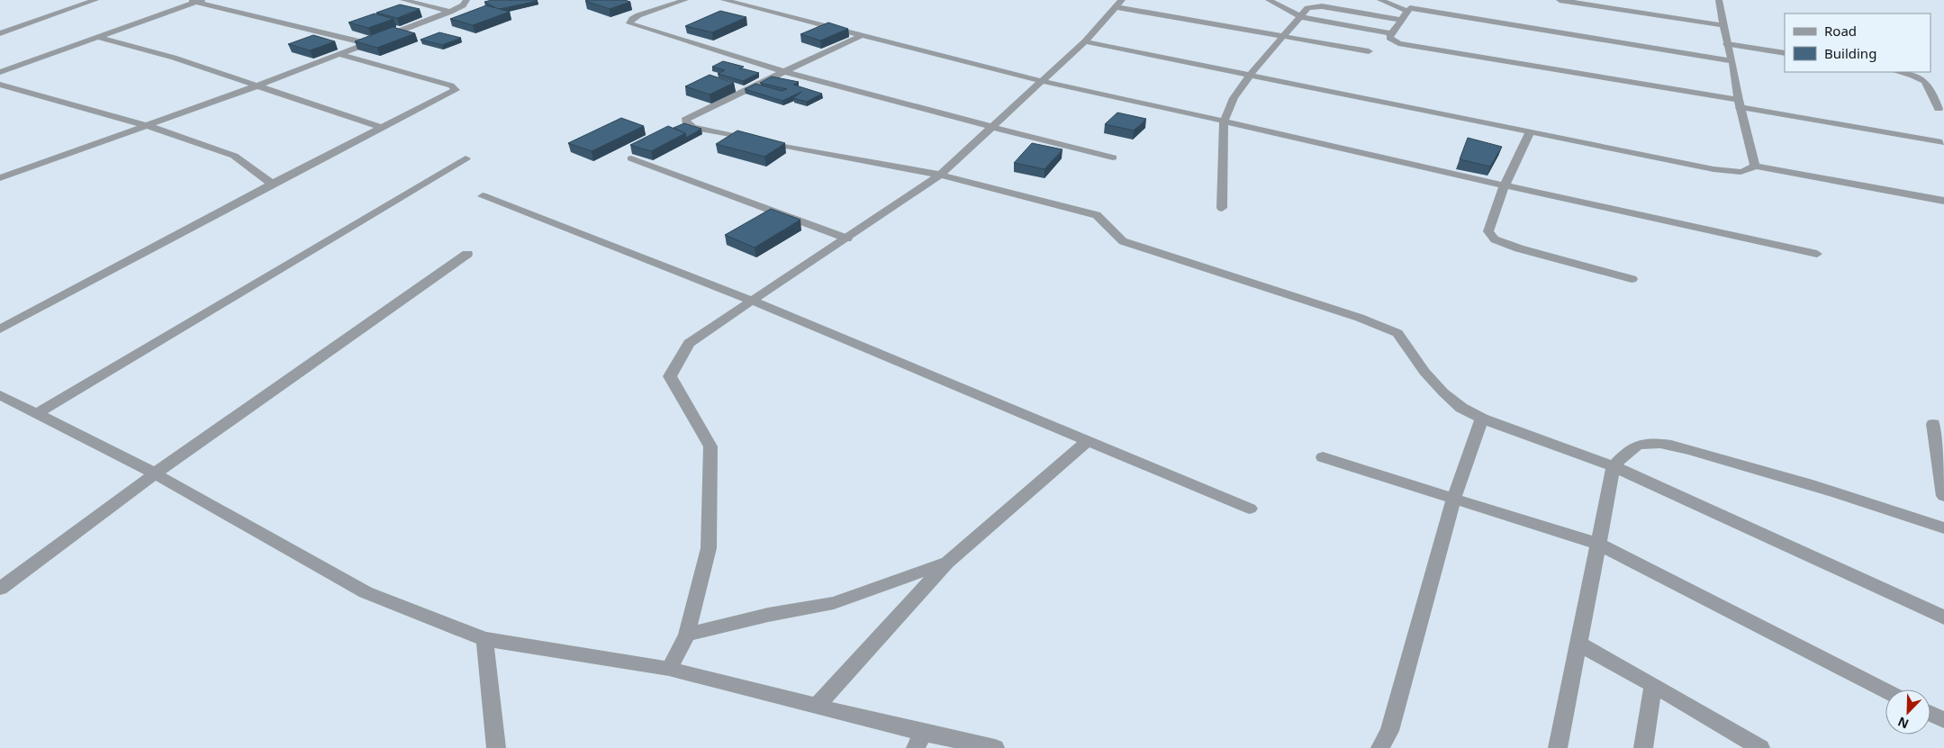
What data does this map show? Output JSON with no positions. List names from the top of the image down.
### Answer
{
  "legend": ["Road", "Building"],
  "north": "bottom left"
}
